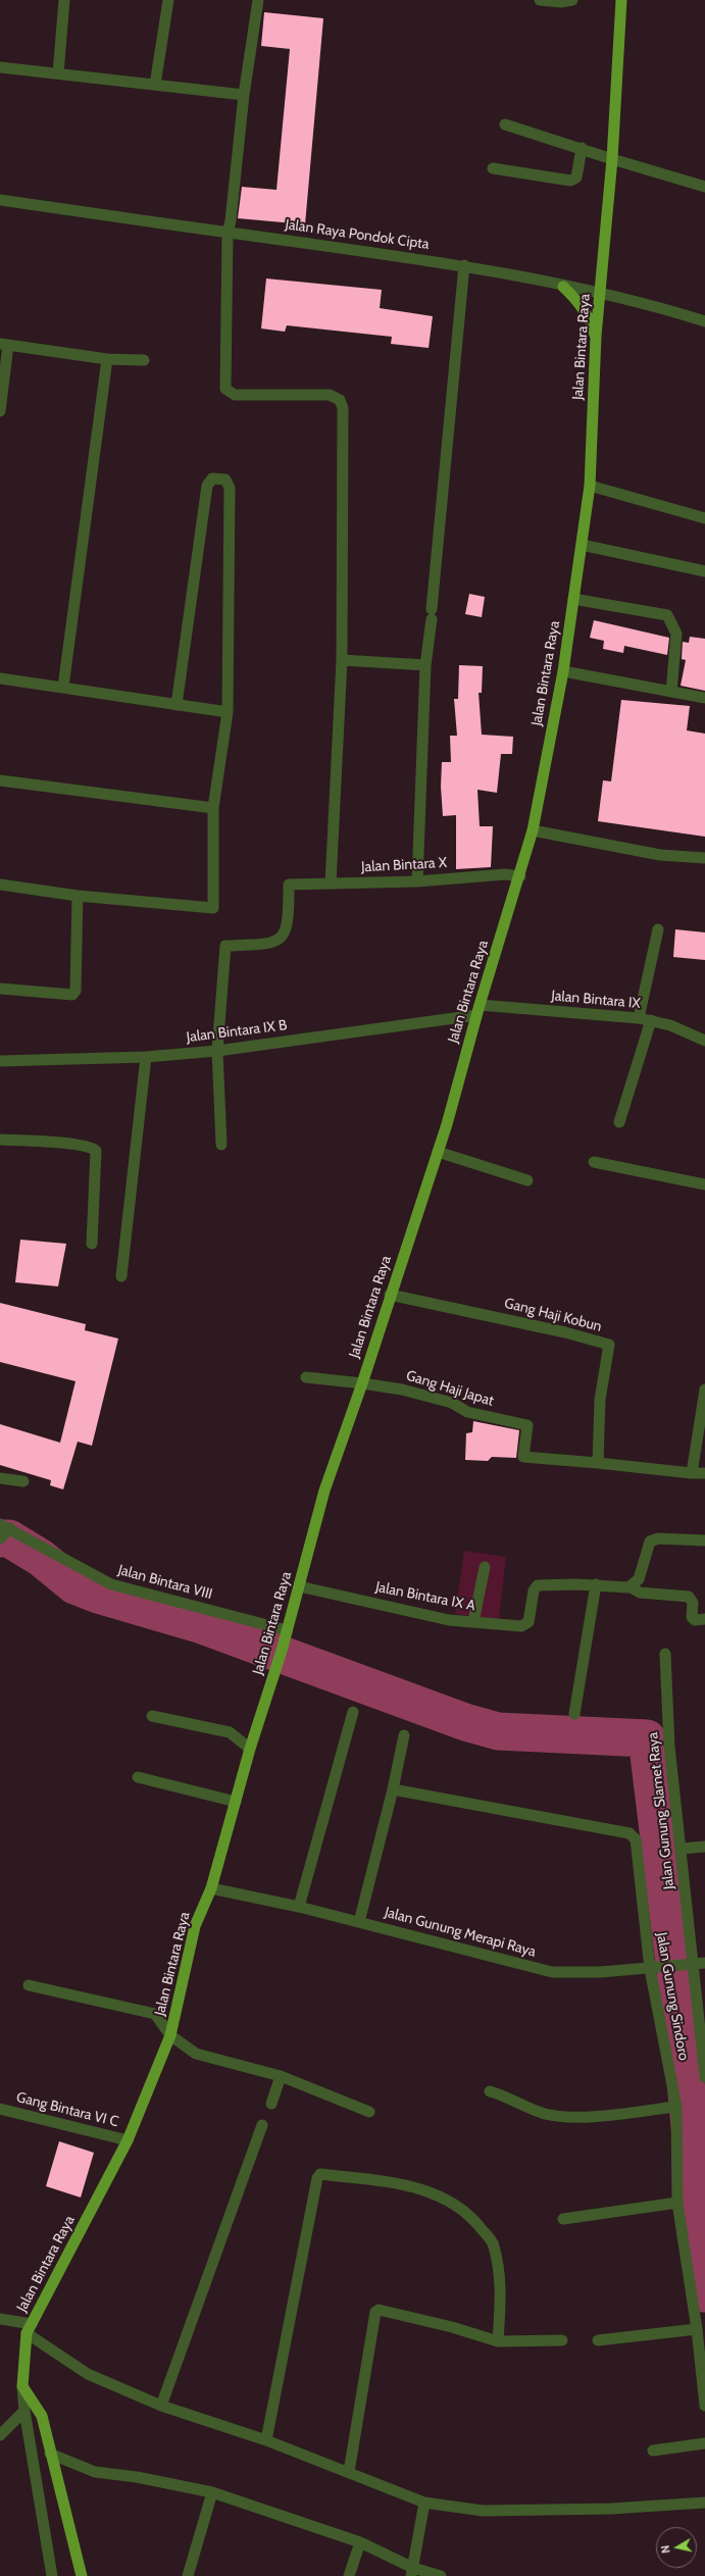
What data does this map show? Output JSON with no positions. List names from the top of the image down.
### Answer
{
  "streets": {
    "main road": ["Jalan Bintara Raya"],
    "street": [
      "Jalan Raya Pondok Cipta",
      "Jalan Bintara X",
      "Jalan Bintara IX",
      "Jalan Bintara IX B",
      "Gang Haji Kobun",
      "Gang Haji Japat",
      "Jalan Bintara VIII",
      "Jalan Bintara IX A",
      "Jalan Gunung Slamet Raya",
      "Jalan Gunung Merapi Raya",
      "Jalan Gunung Sindoro",
      "Gang Bintara VI C"
    ]
  },
  "crossings": [
    ["Jalan Raya Pondok Cipta", "Jalan Bintara Raya"],
    ["Jalan Bintara Raya", "Jalan Bintara X"],
    ["Jalan Bintara Raya", "Jalan Bintara IX"],
    ["Jalan Bintara Raya", "Jalan Bintara IX B"],
    ["Jalan Bintara Raya", "Gang Haji Kobun"],
    ["Jalan Bintara Raya", "Gang Haji Japat"],
    ["Jalan Bintara Raya", "Jalan Bintara VIII"],
    ["Jalan Bintara Raya", "Jalan Bintara IX A"],
    ["Jalan Bintara Raya", "Jalan Gunung Merapi Raya"],
    ["Jalan Bintara Raya", "Gang Bintara VI C"],
    ["Jalan Bintara X", "Jalan Bintara IX B"],
    ["Jalan Bintara IX", "Jalan Bintara IX B"],
    ["Gang Haji Kobun", "Gang Haji Japat"],
    ["Jalan Gunung Slamet Raya", "Jalan Gunung Merapi Raya"],
    ["Jalan Gunung Merapi Raya", "Jalan Gunung Sindoro"]
  ],
  "north": "left"
}
